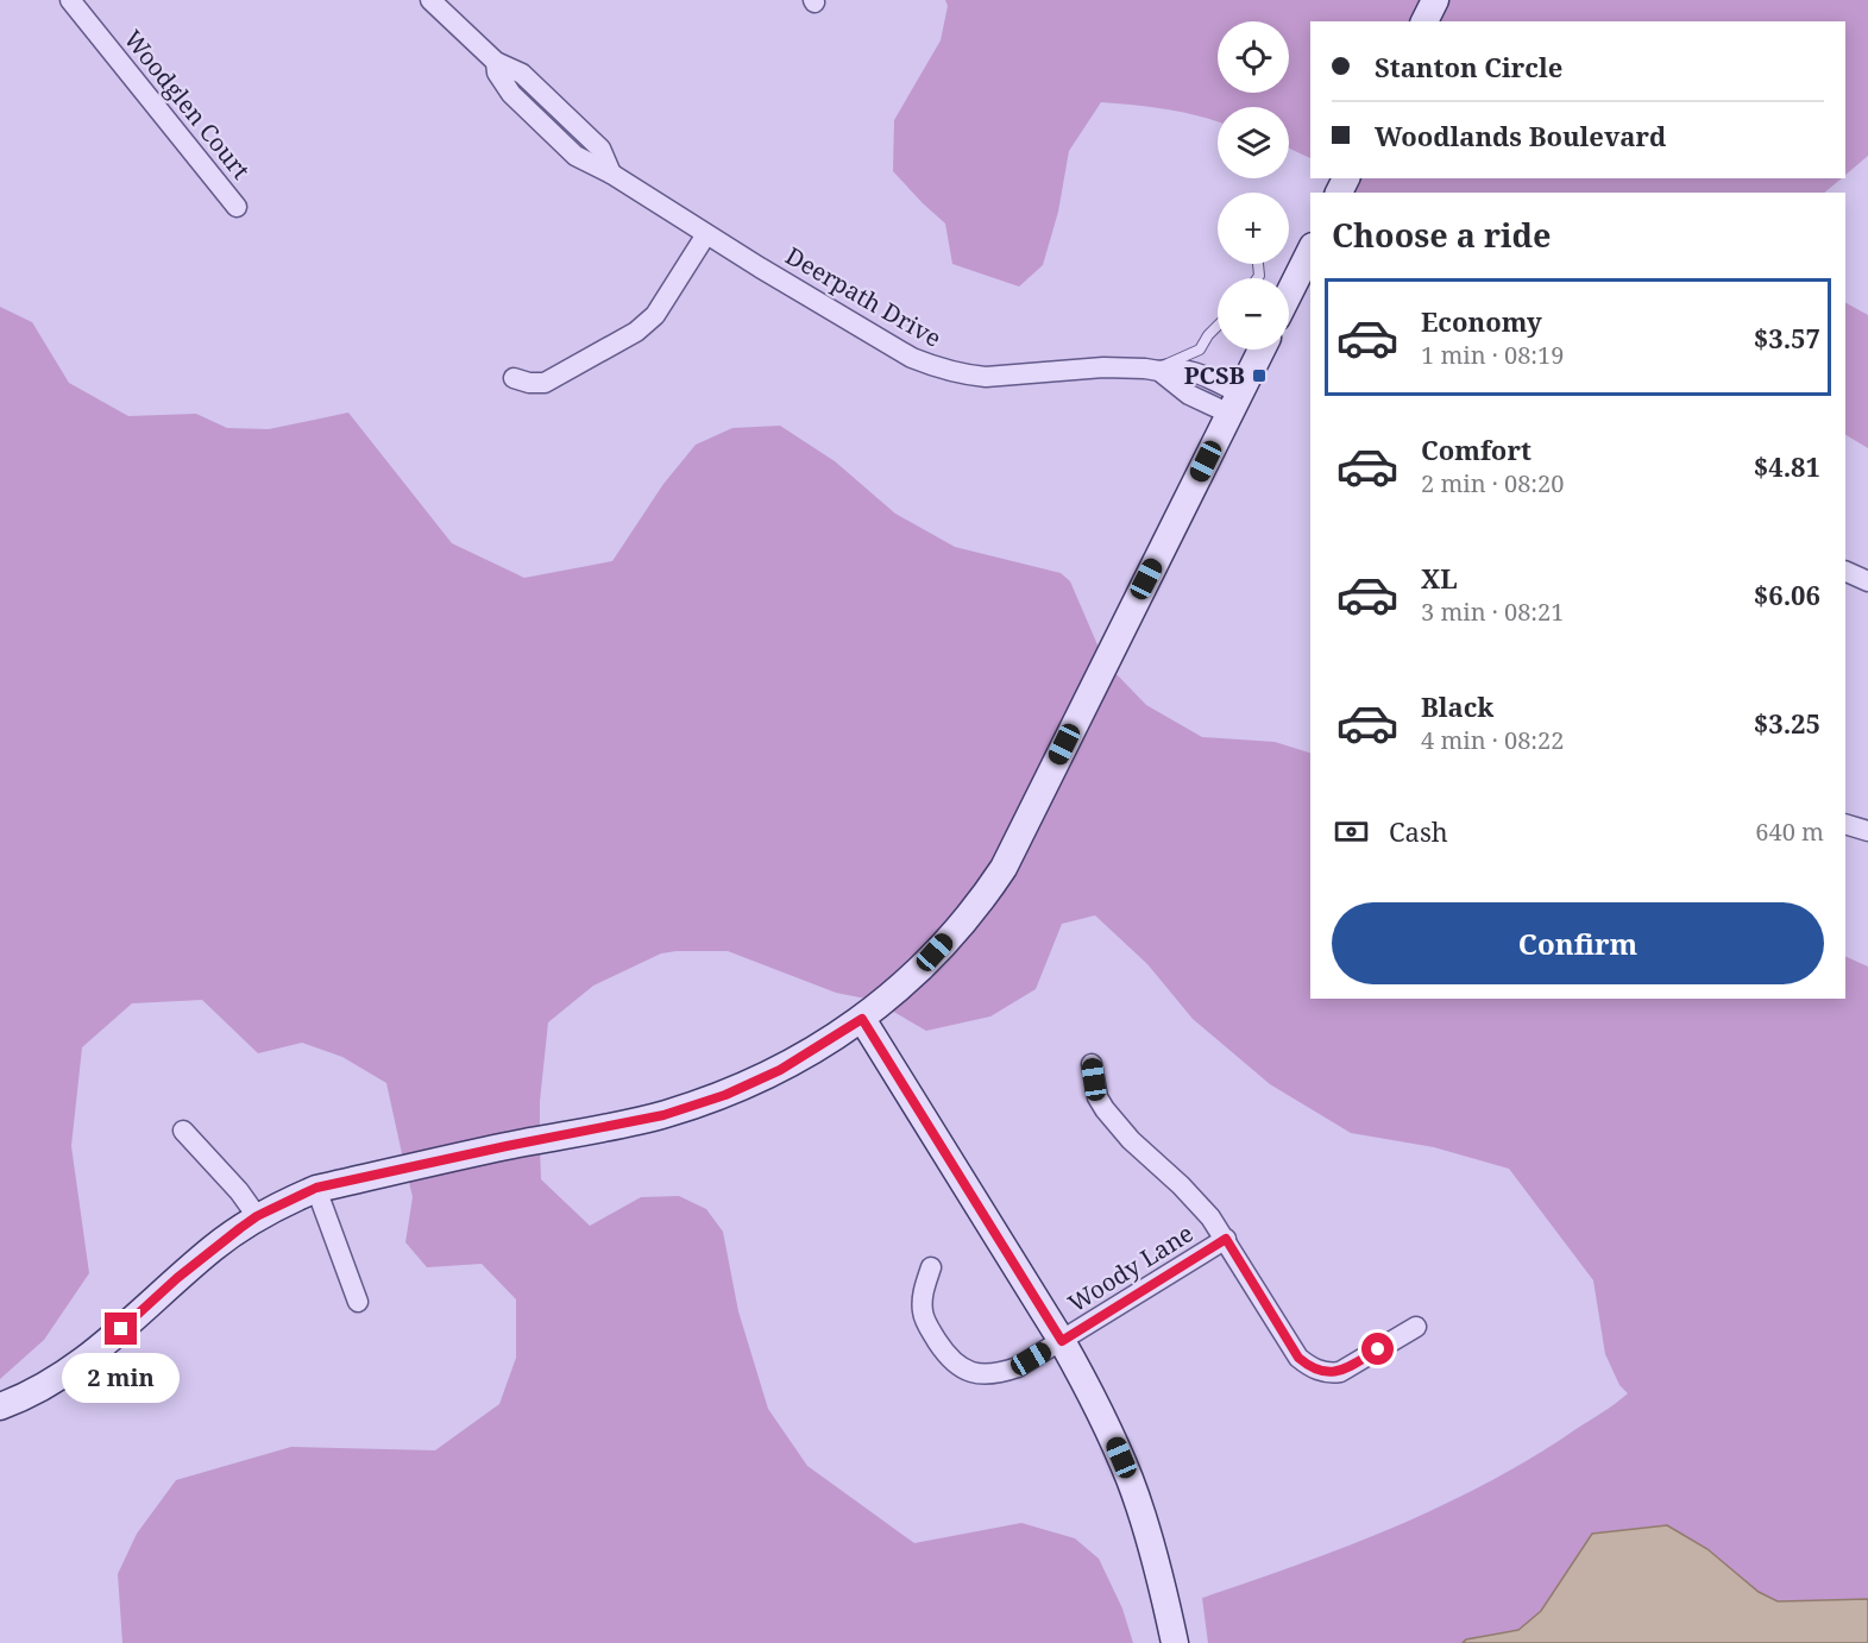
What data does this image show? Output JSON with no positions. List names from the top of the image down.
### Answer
{
  "streets": {
    "street": ["Woodglen Court", "Deerpath Drive", "Woody Lane"]
  },
  "places": {
    "transit": ["PCSB"]
  },
  "page": {
    "map_buttons": ["+", "−"],
    "banner": ["Stanton Circle", "Woodlands Boulevard"],
    "heading": "Choose a ride",
    "list": [
      {
        "name": "Economy",
        "note": "1 min · 08:19",
        "value": "$3.57"
      },
      {
        "name": "Comfort",
        "note": "2 min · 08:20",
        "value": "$4.81"
      },
      {
        "name": "XL",
        "note": "3 min · 08:21",
        "value": "$6.06"
      },
      {
        "name": "Black",
        "note": "4 min · 08:22",
        "value": "$3.25"
      }
    ],
    "pay": ["Cash", "640 m"],
    "buttons": "Confirm",
    "bubble": "2 min"
  }
}
